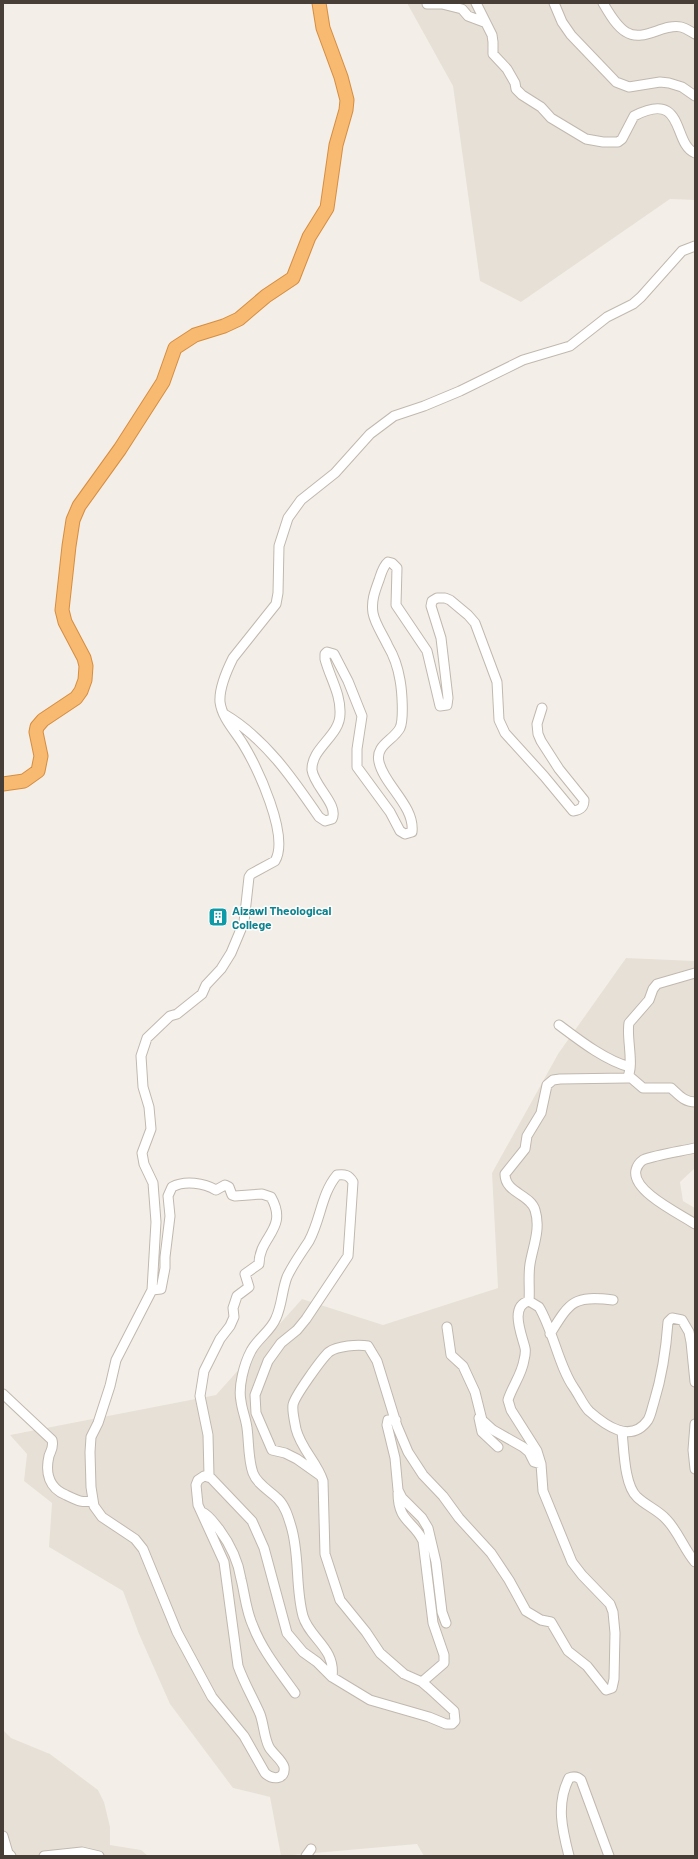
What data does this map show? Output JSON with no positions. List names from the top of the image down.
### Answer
{
  "places": {
    "building": ["Aizawl Theological College"]
  }
}
